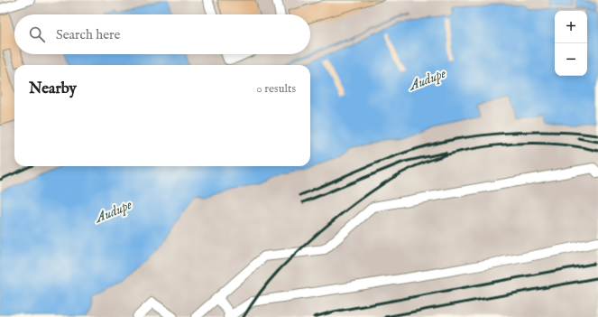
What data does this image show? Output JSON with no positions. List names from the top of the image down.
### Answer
{
  "water": ["Audupe"],
  "page": {
    "map_buttons": ["+", "−"],
    "search": "Search here",
    "heading": ["Nearby", "0 results"]
  }
}
